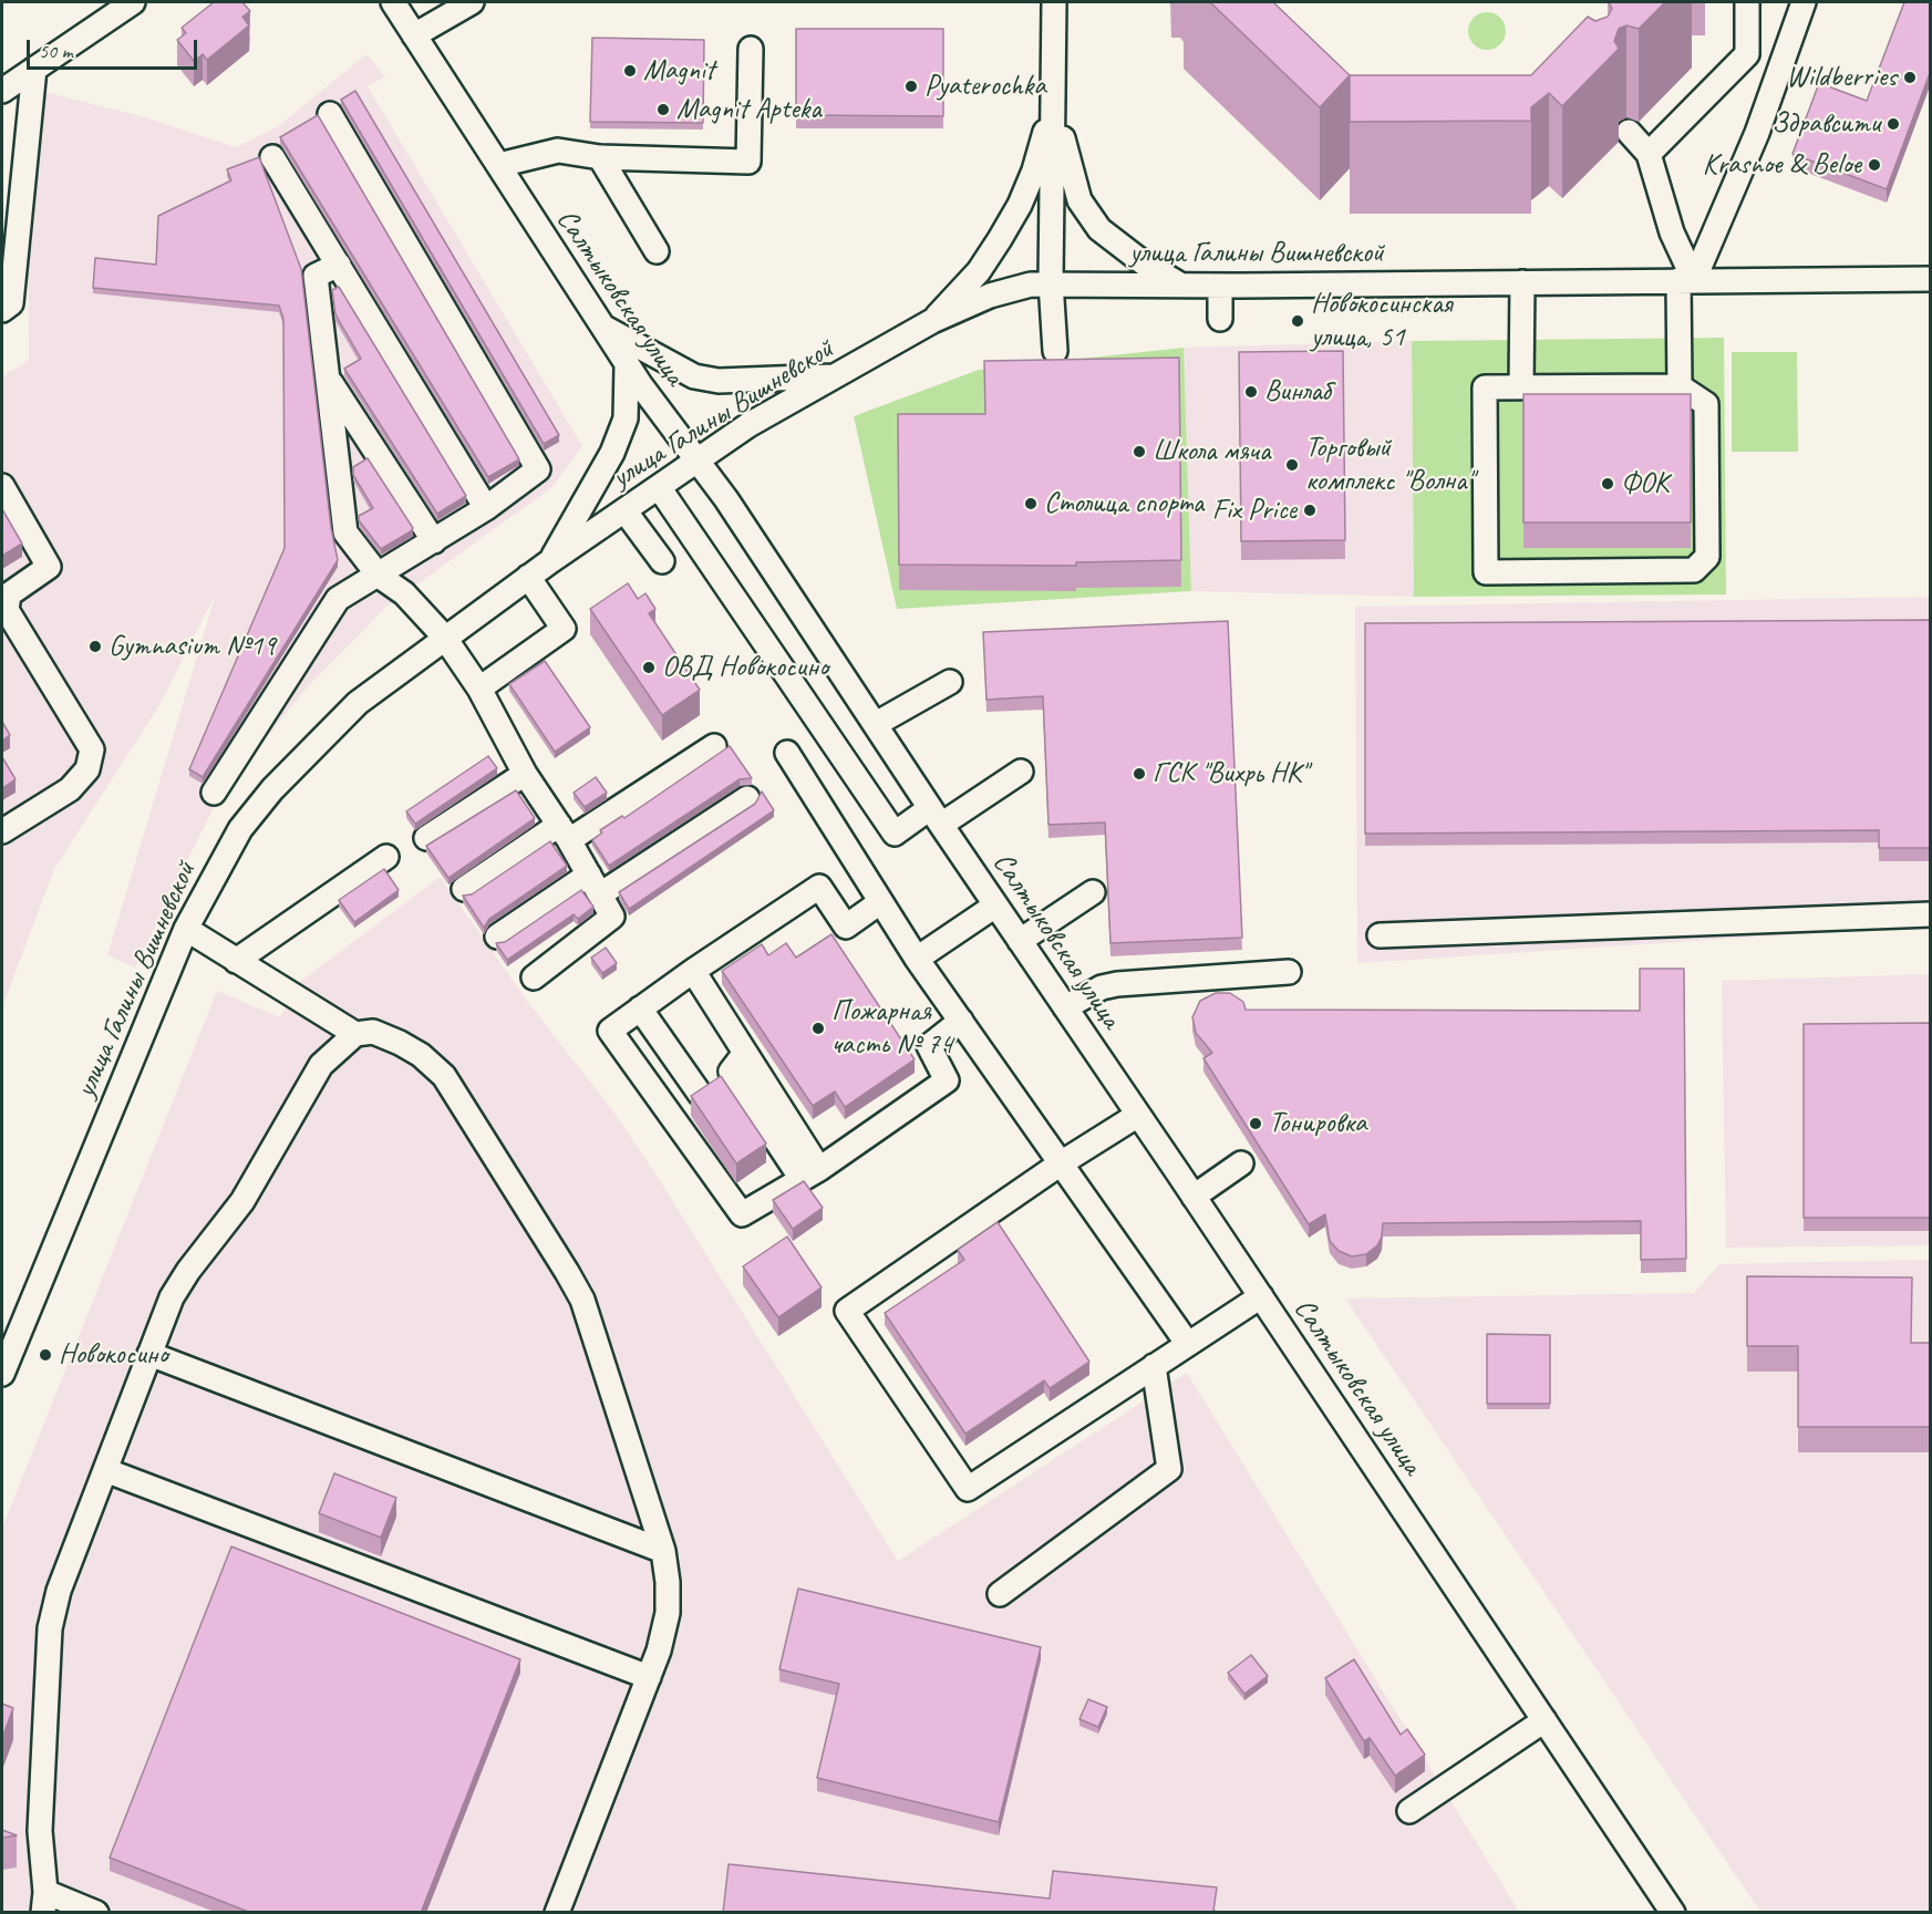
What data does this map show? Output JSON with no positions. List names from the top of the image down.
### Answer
{
  "streets": {
    "street": ["улица Галины Вишневской", "Салтыковская улица"]
  },
  "crossings": [
    ["улица Галины Вишневской", "Салтыковская улица"]
  ],
  "places": [
    "Magnit",
    "Wildberries",
    "Pyaterochka",
    "Magnit Apteka",
    "Здравсити",
    "Krasnoe & Beloe",
    "Новокосинская улица, 51",
    "Винлаб",
    "Школа мяча",
    "Торговый комплекс \"Волна\"",
    "ФОК",
    "Столица спорта",
    "Fix Price",
    "Gymnasium №19",
    "ОВД Новокосино",
    "ГСК \"Вихрь НК\"",
    "Пожарная часть № 74",
    "Тонировка",
    "Новокосино"
  ],
  "scale_bar": "50 m"
}
